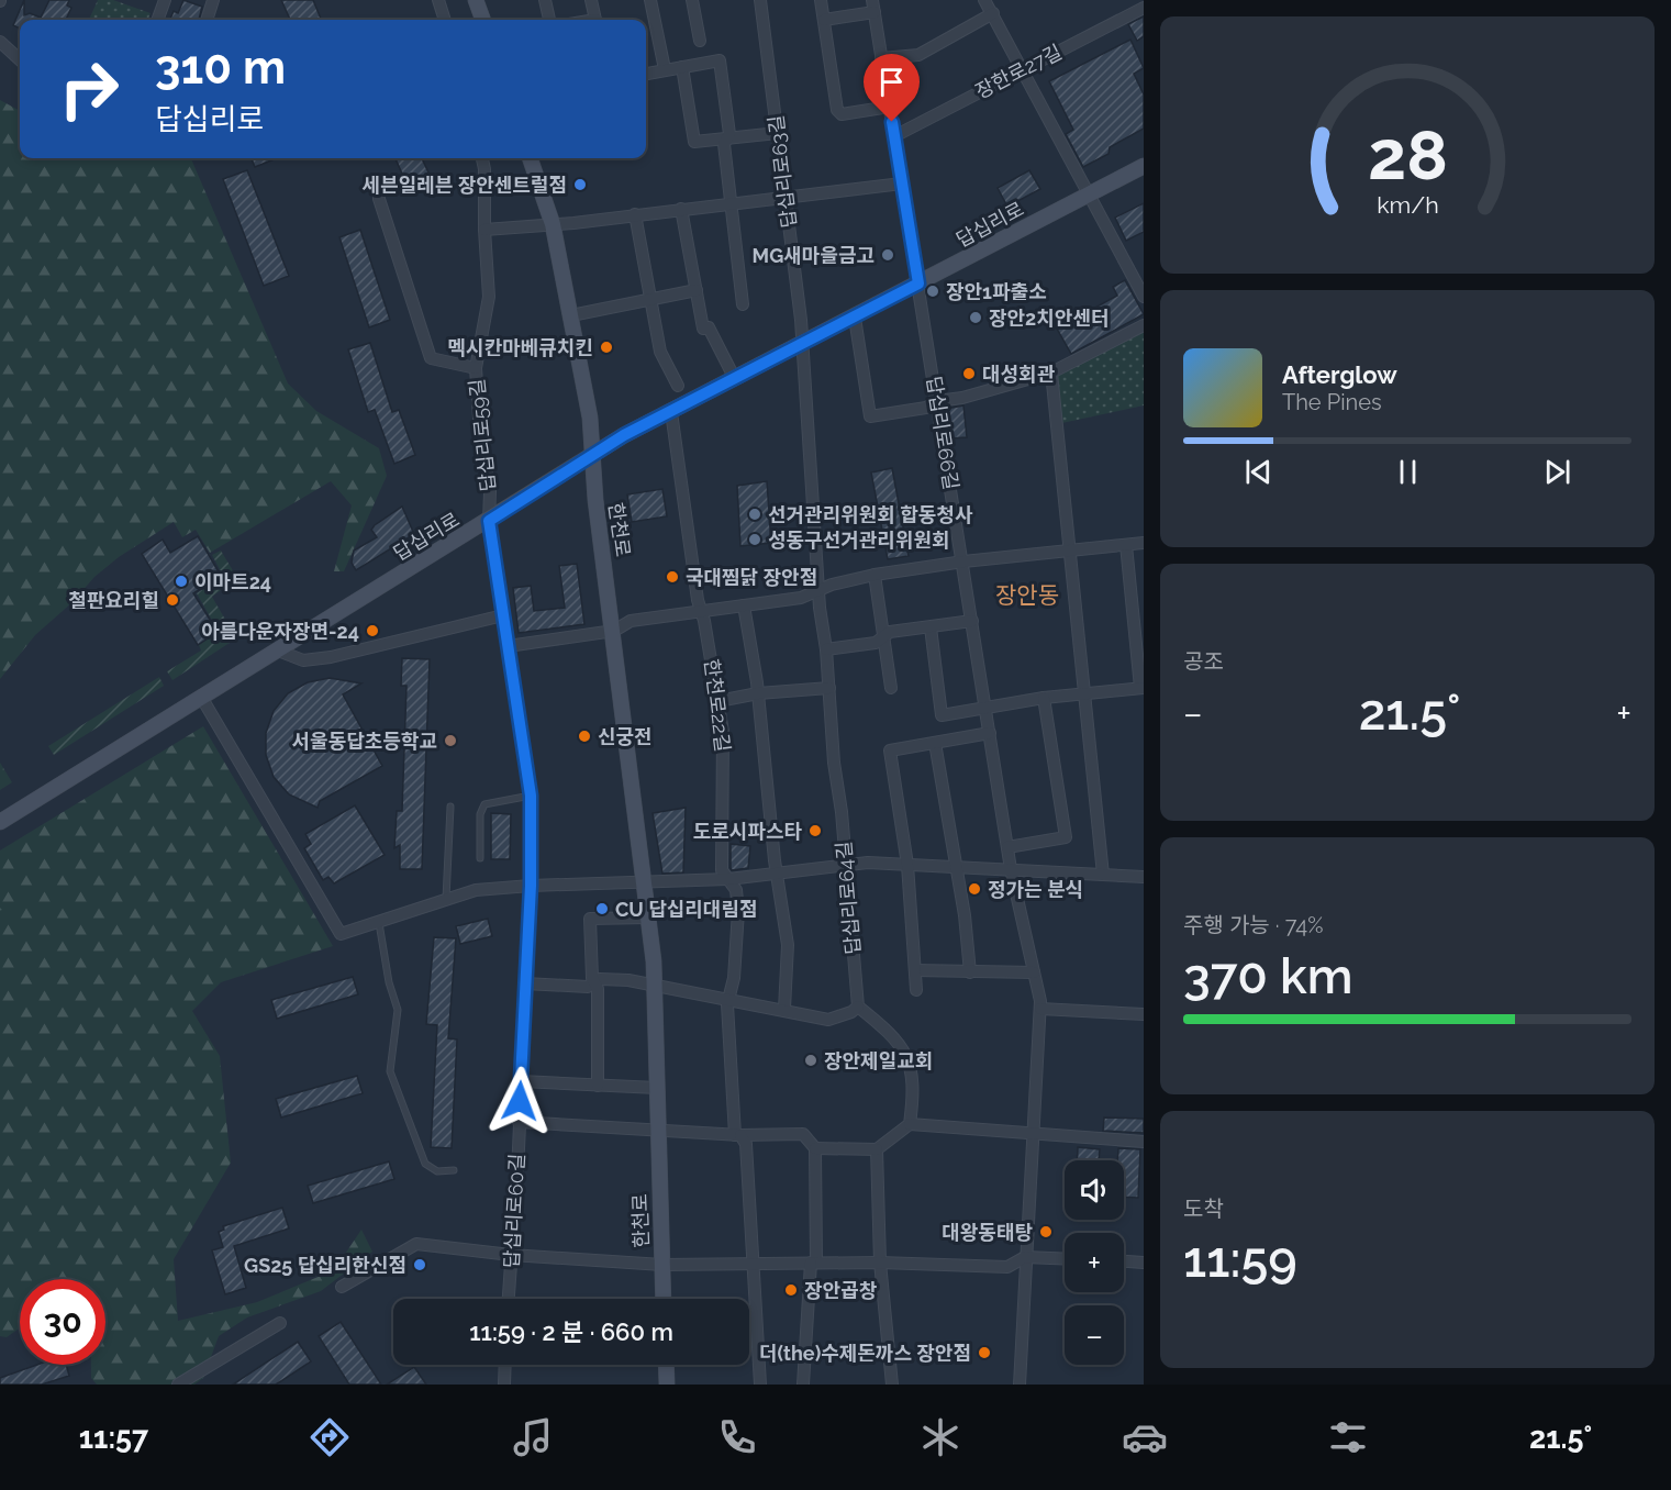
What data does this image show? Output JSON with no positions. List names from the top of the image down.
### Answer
{
  "streets": {
    "main road": ["답십리로", "한천로"],
    "street": [
      "장한로27길",
      "답십리로63길",
      "답십리로66길",
      "답십리로59길",
      "한천로22길",
      "답십리로64길",
      "답십리로60길"
    ]
  },
  "crossings": [
    ["장한로27길", "답십리로66길"],
    ["답십리로63길", "답십리로"],
    ["답십리로63길", "답십리로64길"],
    ["답십리로", "답십리로66길"],
    ["답십리로", "답십리로59길"],
    ["답십리로", "한천로"],
    ["답십리로", "한천로22길"],
    ["답십리로", "답십리로64길"],
    ["답십리로", "답십리로60길"],
    ["답십리로59길", "답십리로60길"]
  ],
  "districts": ["장안동"],
  "places": [
    "세븐일레븐 장안센트럴점",
    "MG새마을금고",
    "장안1파출소",
    "장안2치안센터",
    "멕시칸마베큐치킨",
    "대성회관",
    "선거관리위원회 합동청사",
    "성동구선거관리위원회",
    "국대찜닭 장안점",
    "이마트24",
    "철판요리힐",
    "아름다운자장면-24",
    "신궁전",
    "서울동답초등학교",
    "도로시파스타",
    "정가는 분식",
    "CU 답십리대림점",
    "장안제일교회",
    "대왕동태탕",
    "GS25 답십리한신점",
    "장안곱창",
    "더(the)수제돈까스 장안점"
  ],
  "page": {
    "turn": ["310 m", "답십리로"],
    "song": ["Afterglow", "The Pines"],
    "tile": [
      "공조",
      ["주행 가능 · 74%", "370 km"],
      ["도착", "11:59"]
    ],
    "heat": ["−", "21.5°", "+"],
    "map_buttons": ["+", "−"],
    "limit": "30",
    "trip": "11:59 · 2 분 · 660 m",
    "tabs": ["11:57", "21.5°"],
    "gauge": ["28", "km/h"]
  }
}
